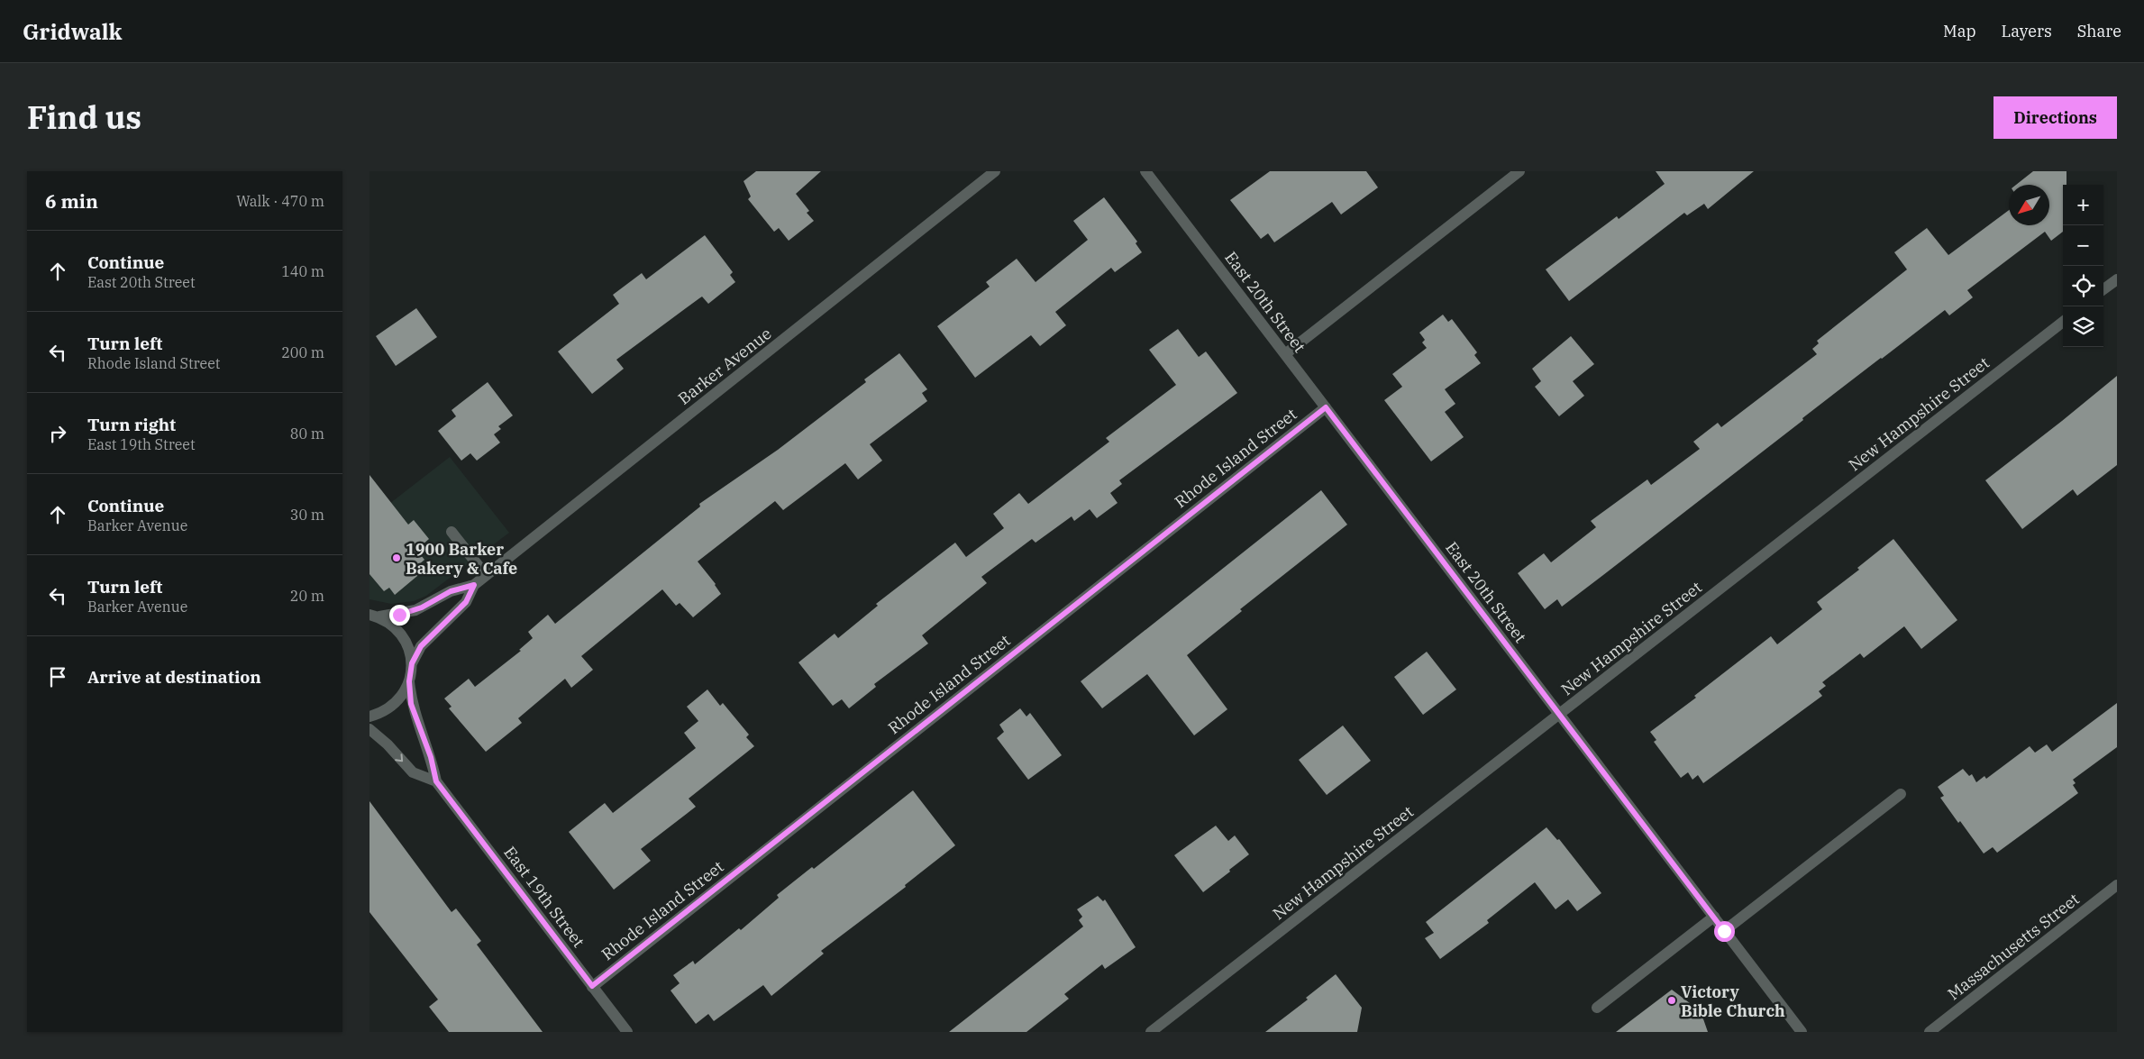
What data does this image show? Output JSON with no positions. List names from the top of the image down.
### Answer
{
  "streets": {
    "street": [
      "East 20th Street",
      "Barker Avenue",
      "New Hampshire Street",
      "Rhode Island Street",
      "East 19th Street",
      "Massachusetts Street"
    ]
  },
  "crossings": [
    ["East 20th Street", "New Hampshire Street"],
    ["East 20th Street", "Rhode Island Street"],
    ["Rhode Island Street", "East 19th Street"]
  ],
  "places": ["1900 Barker Bakery & Cafe", "Victory Bible Church"],
  "north": "bottom left",
  "page": {
    "header": "Gridwalk",
    "nav": ["Map", "Layers", "Share"],
    "title": "Find us",
    "buttons": "Directions",
    "heading": ["6 min", "Walk · 470 m"],
    "map_buttons": ["+", "−"],
    "list": [
      ["Continue", "East 20th Street", "140 m"],
      ["Turn left", "Rhode Island Street", "200 m"],
      ["Turn right", "East 19th Street", "80 m"],
      ["Continue", "Barker Avenue", "30 m"],
      ["Turn left", "Barker Avenue", "20 m"],
      "Arrive at destination"
    ]
  }
}
